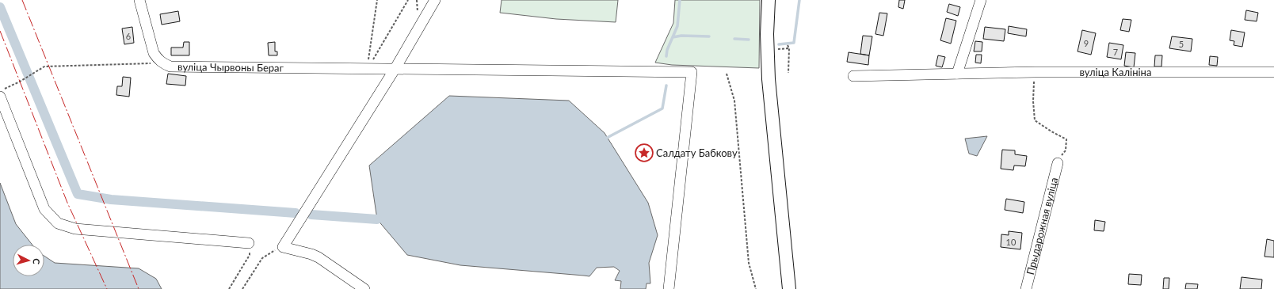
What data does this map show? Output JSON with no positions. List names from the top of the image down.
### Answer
{
  "streets": {
    "street": ["вуліца Чырвоны Бераг", "вуліца Калініна", "Прыдарожная вуліца"]
  },
  "places": {
    "place": ["Салдату Бабкову"]
  },
  "house_numbers": [
    "6",
    "9",
    "5",
    "7",
    "10"
  ],
  "north": "right"
}
